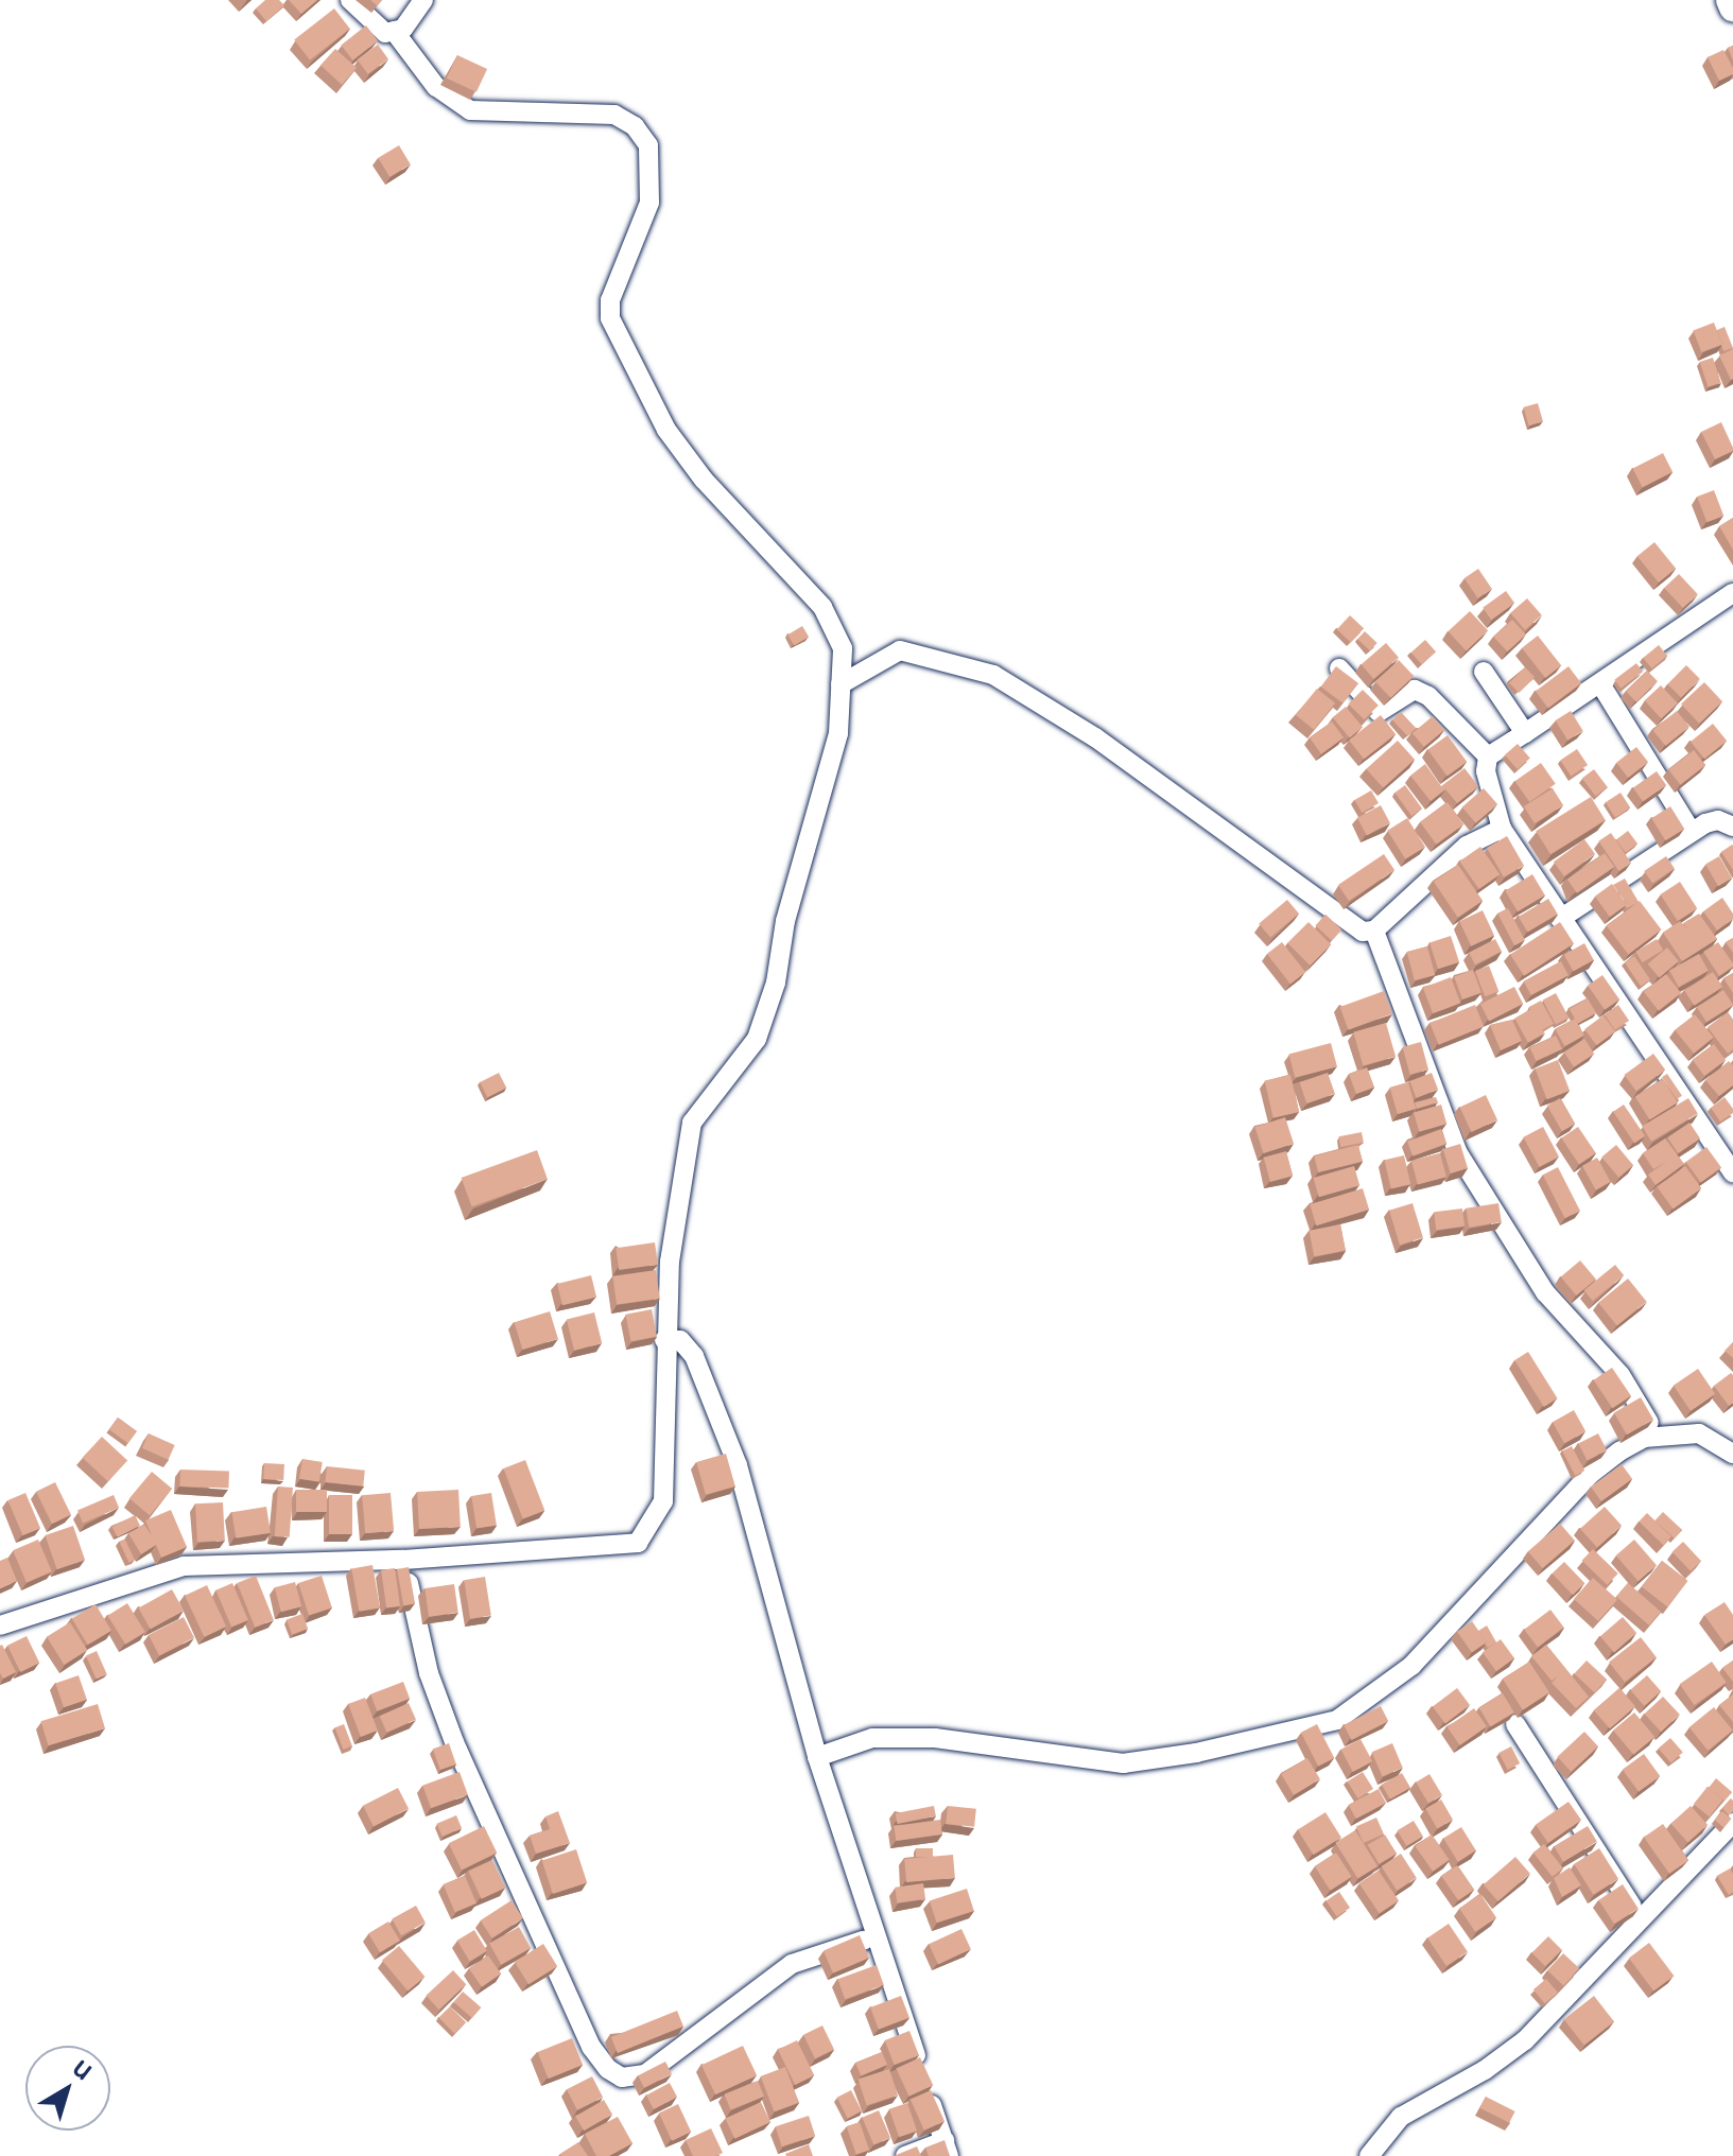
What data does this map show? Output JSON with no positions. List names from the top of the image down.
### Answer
{
  "north": "top right"
}
